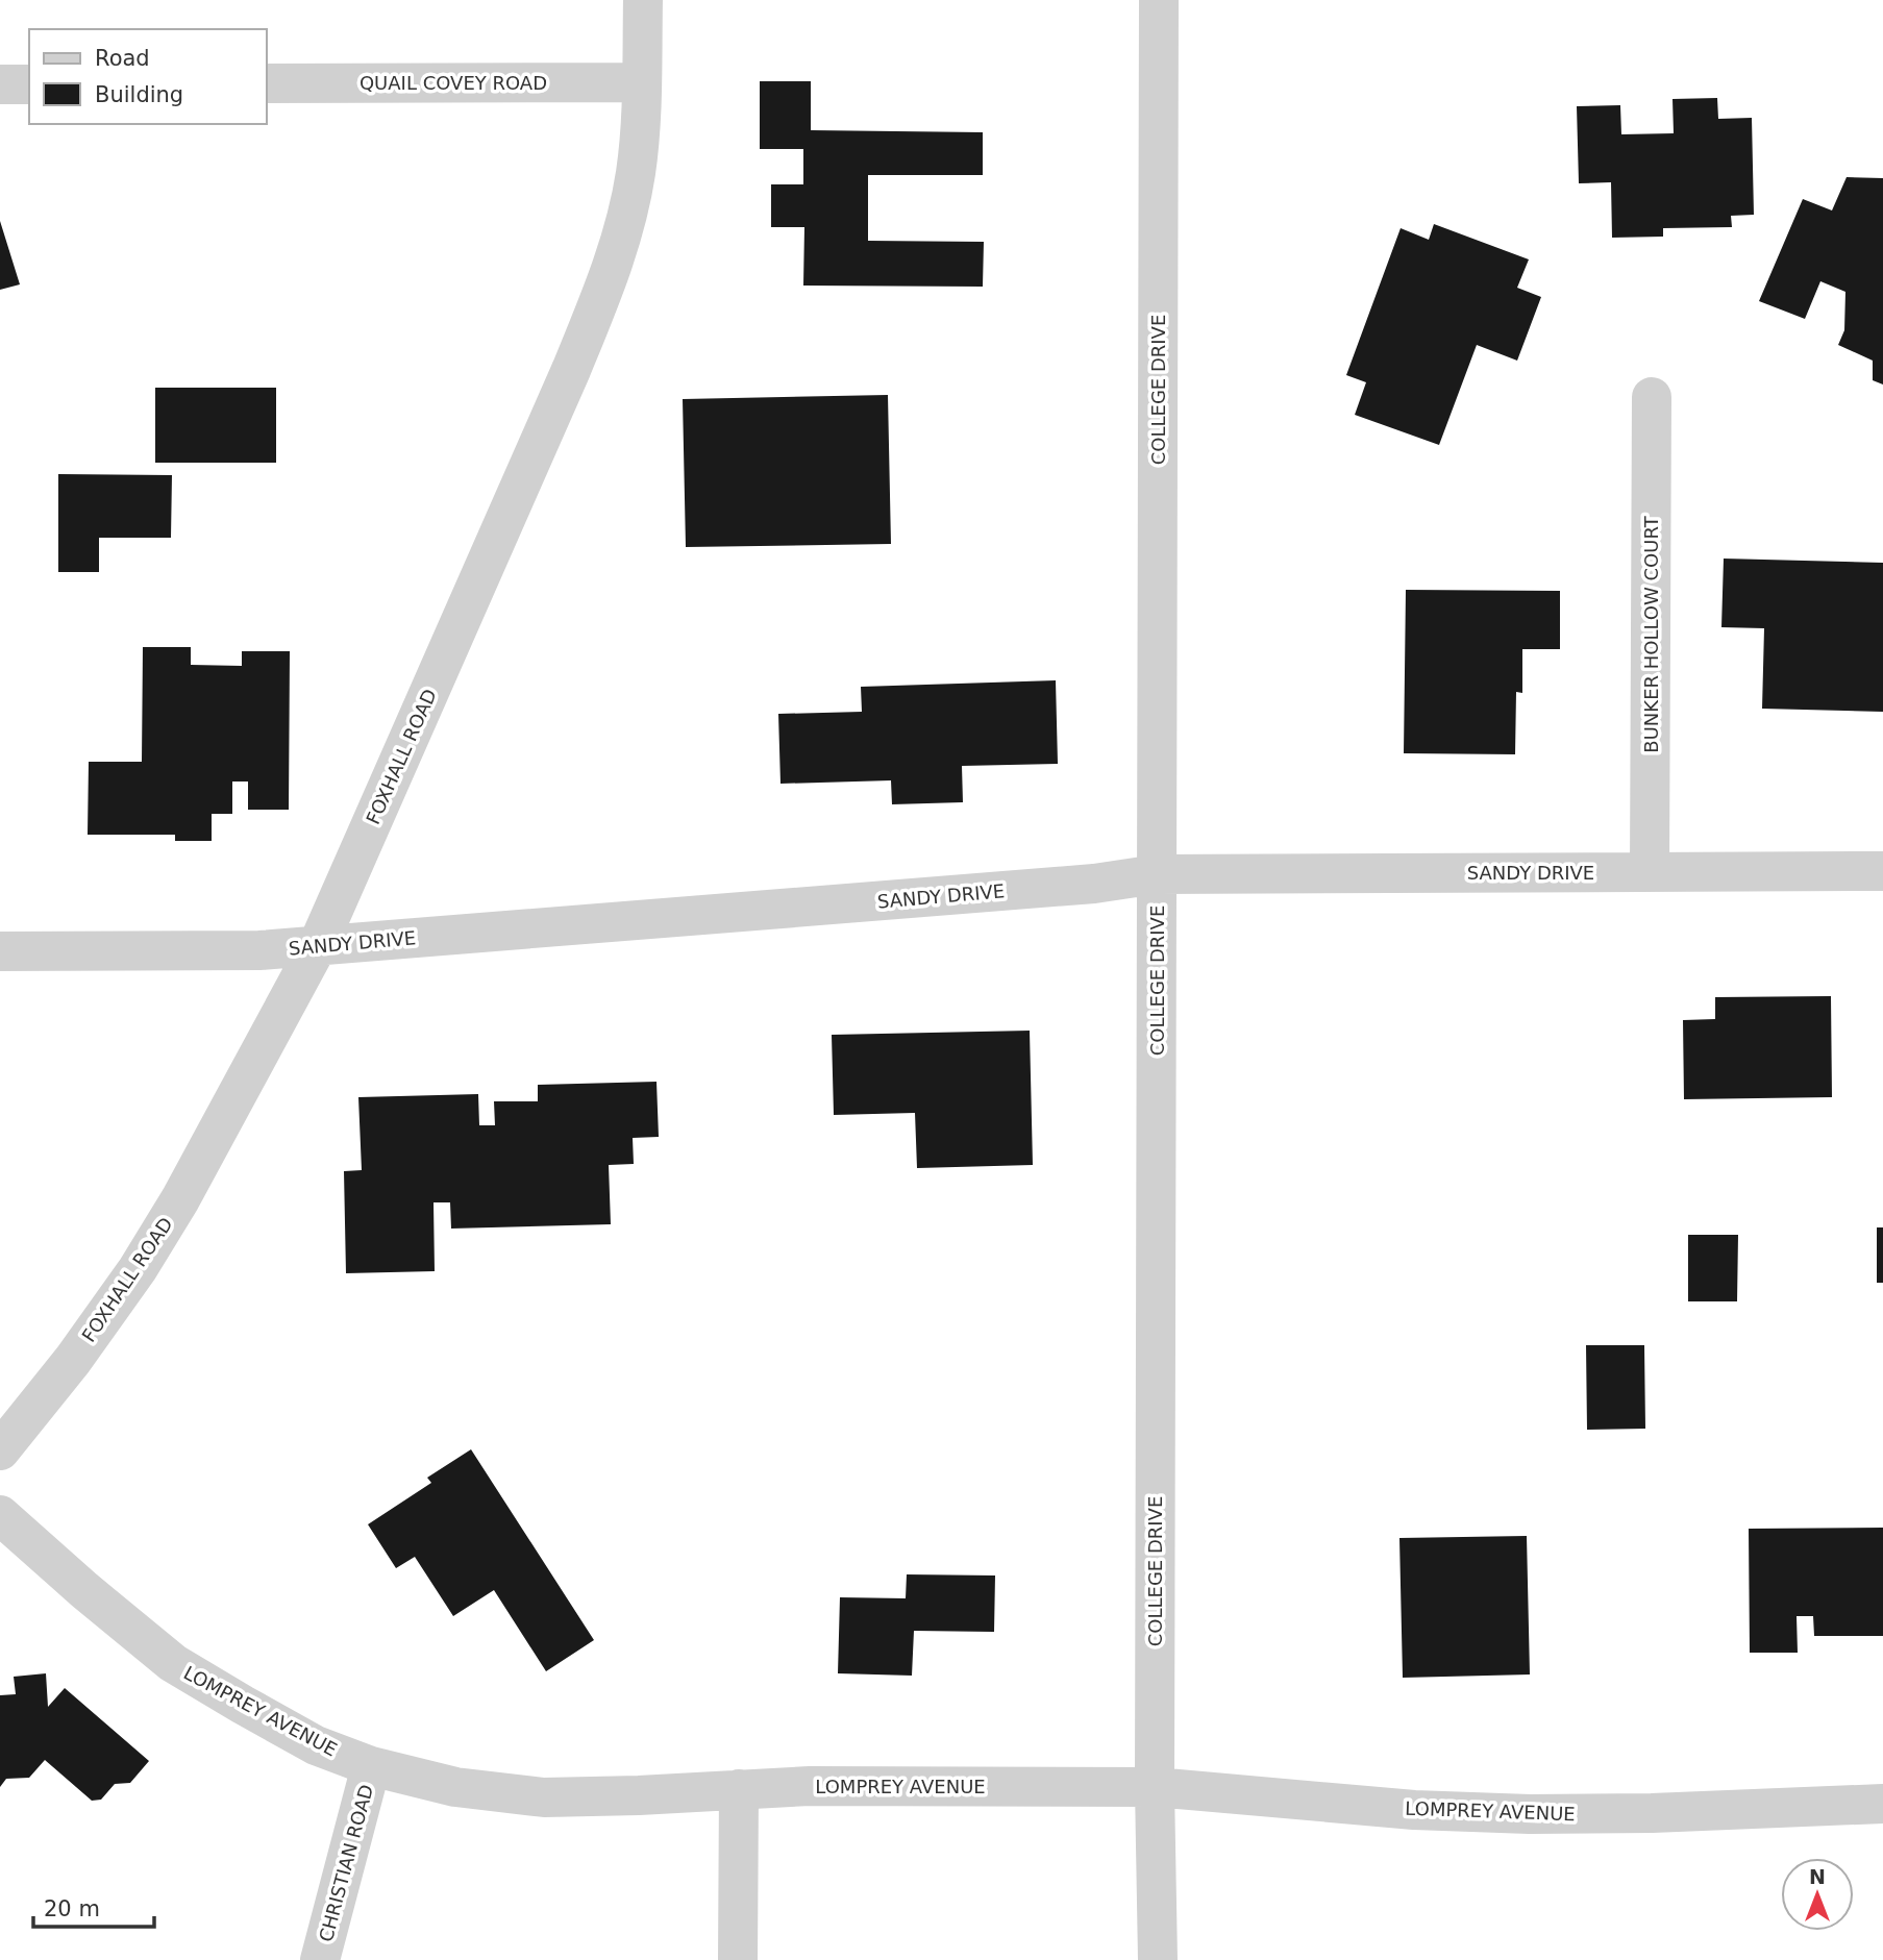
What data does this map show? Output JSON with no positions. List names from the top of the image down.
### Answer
{
  "streets": {
    "street": [
      "QUAIL COVEY ROAD",
      "COLLEGE DRIVE",
      "BUNKER HOLLOW COURT",
      "FOXHALL ROAD",
      "SANDY DRIVE",
      "LOMPREY AVENUE",
      "CHRISTIAN ROAD"
    ]
  },
  "crossings": [
    ["QUAIL COVEY ROAD", "FOXHALL ROAD"],
    ["COLLEGE DRIVE", "SANDY DRIVE"],
    ["COLLEGE DRIVE", "LOMPREY AVENUE"],
    ["BUNKER HOLLOW COURT", "SANDY DRIVE"],
    ["FOXHALL ROAD", "SANDY DRIVE"],
    ["LOMPREY AVENUE", "CHRISTIAN ROAD"]
  ],
  "legend": ["Road", "Building"],
  "scale_bar": "20 m",
  "north": "top"
}
